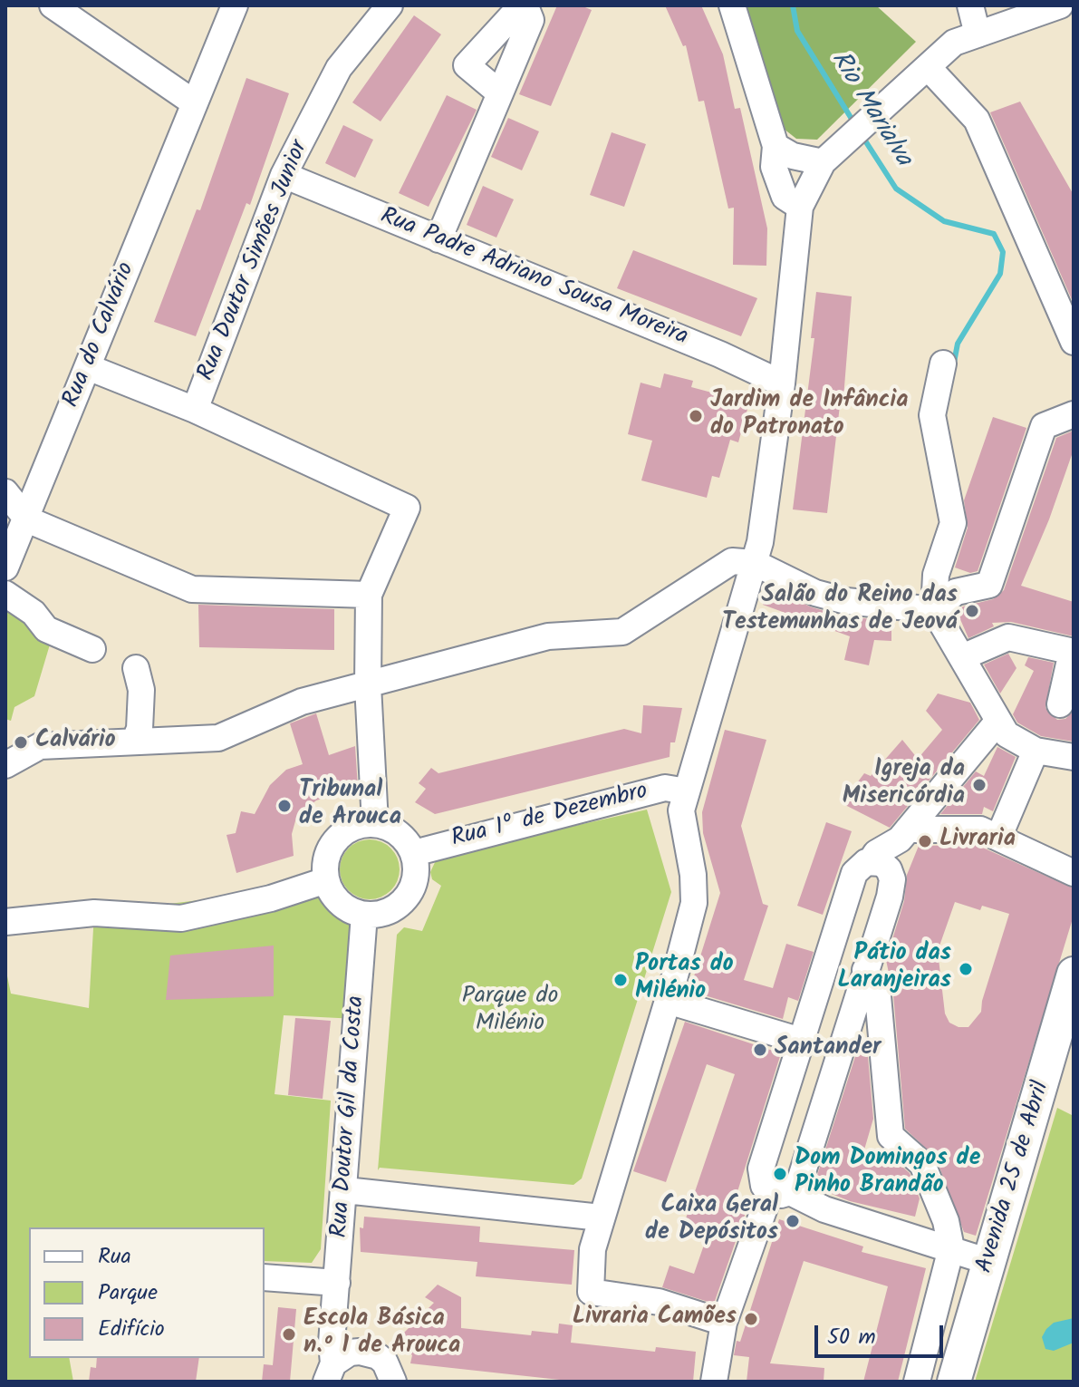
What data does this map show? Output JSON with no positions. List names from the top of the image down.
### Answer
{
  "streets": {
    "main road": ["Avenida 25 de Abril"],
    "street": [
      "Rua Doutor Simões Junior",
      "Rua Padre Adriano Sousa Moreira",
      "Rua do Calvário",
      "Rua 1º de Dezembro",
      "Rua Doutor Gil da Costa"
    ]
  },
  "crossings": [
    ["Rua Doutor Simões Junior", "Rua Padre Adriano Sousa Moreira"],
    ["Rua 1º de Dezembro", "Rua Doutor Gil da Costa"]
  ],
  "water": ["Rio Marialva"],
  "parks": ["Parque do Milénio"],
  "places": [
    "Jardim de Infância do Patronato",
    "Salão do Reino das Testemunhas de Jeová",
    "Calvário",
    "Igreja da Misericórdia",
    "Tribunal de Arouca",
    "Livraria",
    "Pátio das Laranjeiras",
    "Portas do Milénio",
    "Santander",
    "Dom Domingos de Pinho Brandão",
    "Caixa Geral de Depósitos",
    "Livraria Camões",
    "Escola Básica n.º 1 de Arouca"
  ],
  "legend": ["Rua", "Parque", "Edifício"],
  "scale_bar": "50 m"
}
